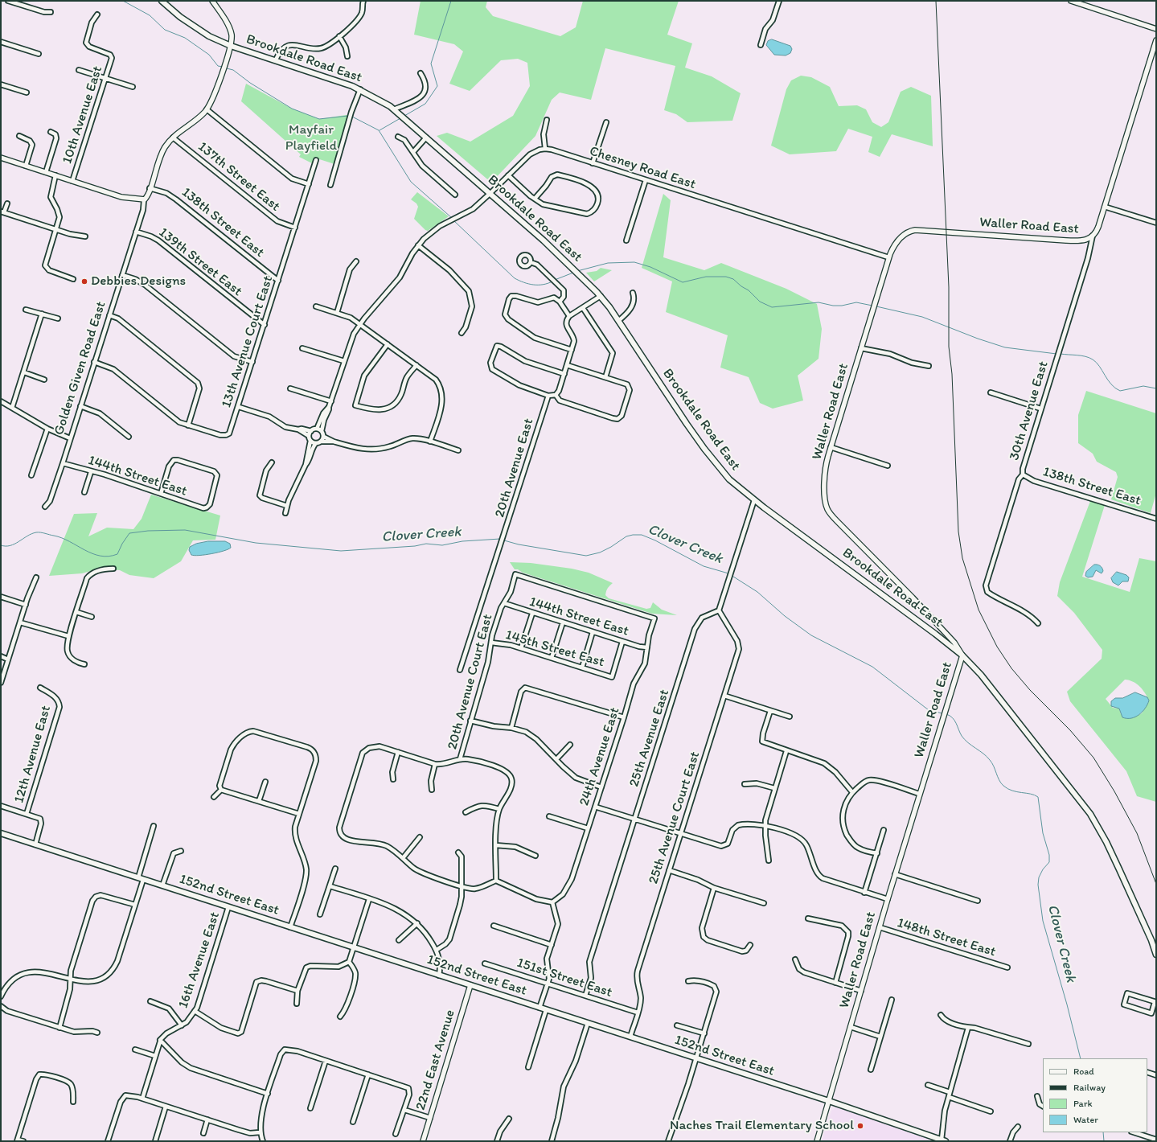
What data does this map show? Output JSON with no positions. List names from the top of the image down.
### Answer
{
  "streets": {
    "main road": ["Brookdale Road East", "152nd Street East"],
    "street": [
      "10th Avenue East",
      "Chesney Road East",
      "137th Street East",
      "138th Street East",
      "Waller Road East",
      "139th Street East",
      "13th Avenue Court East",
      "Golden Given Road East",
      "30th Avenue East",
      "20th Avenue East",
      "144th Street East",
      "145th Street East",
      "20th Avenue Court East",
      "25th Avenue East",
      "12th Avenue East",
      "24th Avenue East",
      "25th Avenue Court East",
      "148th Street East",
      "16th Avenue East",
      "151st Street East",
      "22nd East Avenue"
    ]
  },
  "crossings": [
    ["Brookdale Road East", "Waller Road East"],
    ["Brookdale Road East", "Golden Given Road East"],
    ["Chesney Road East", "Waller Road East"],
    ["137th Street East", "13th Avenue Court East"],
    ["137th Street East", "Golden Given Road East"],
    ["138th Street East", "13th Avenue Court East"],
    ["138th Street East", "Golden Given Road East"],
    ["138th Street East", "30th Avenue East"],
    ["Waller Road East", "30th Avenue East"],
    ["Waller Road East", "152nd Street East"],
    ["Waller Road East", "148th Street East"],
    ["139th Street East", "13th Avenue Court East"],
    ["139th Street East", "Golden Given Road East"],
    ["Golden Given Road East", "144th Street East"],
    ["144th Street East", "145th Street East"],
    ["144th Street East", "20th Avenue Court East"],
    ["144th Street East", "24th Avenue East"],
    ["145th Street East", "20th Avenue Court East"],
    ["20th Avenue Court East", "24th Avenue East"],
    ["25th Avenue East", "25th Avenue Court East"],
    ["25th Avenue East", "151st Street East"],
    ["12th Avenue East", "152nd Street East"],
    ["25th Avenue Court East", "152nd Street East"],
    ["25th Avenue Court East", "151st Street East"],
    ["152nd Street East", "16th Avenue East"],
    ["152nd Street East", "22nd East Avenue"]
  ],
  "water": ["Clover Creek"],
  "parks": ["Mayfair Playfield"],
  "places": ["Debbies Designs", "Naches Trail Elementary School"],
  "legend": [
    "Road",
    "Railway",
    "Park",
    "Water"
  ]
}
